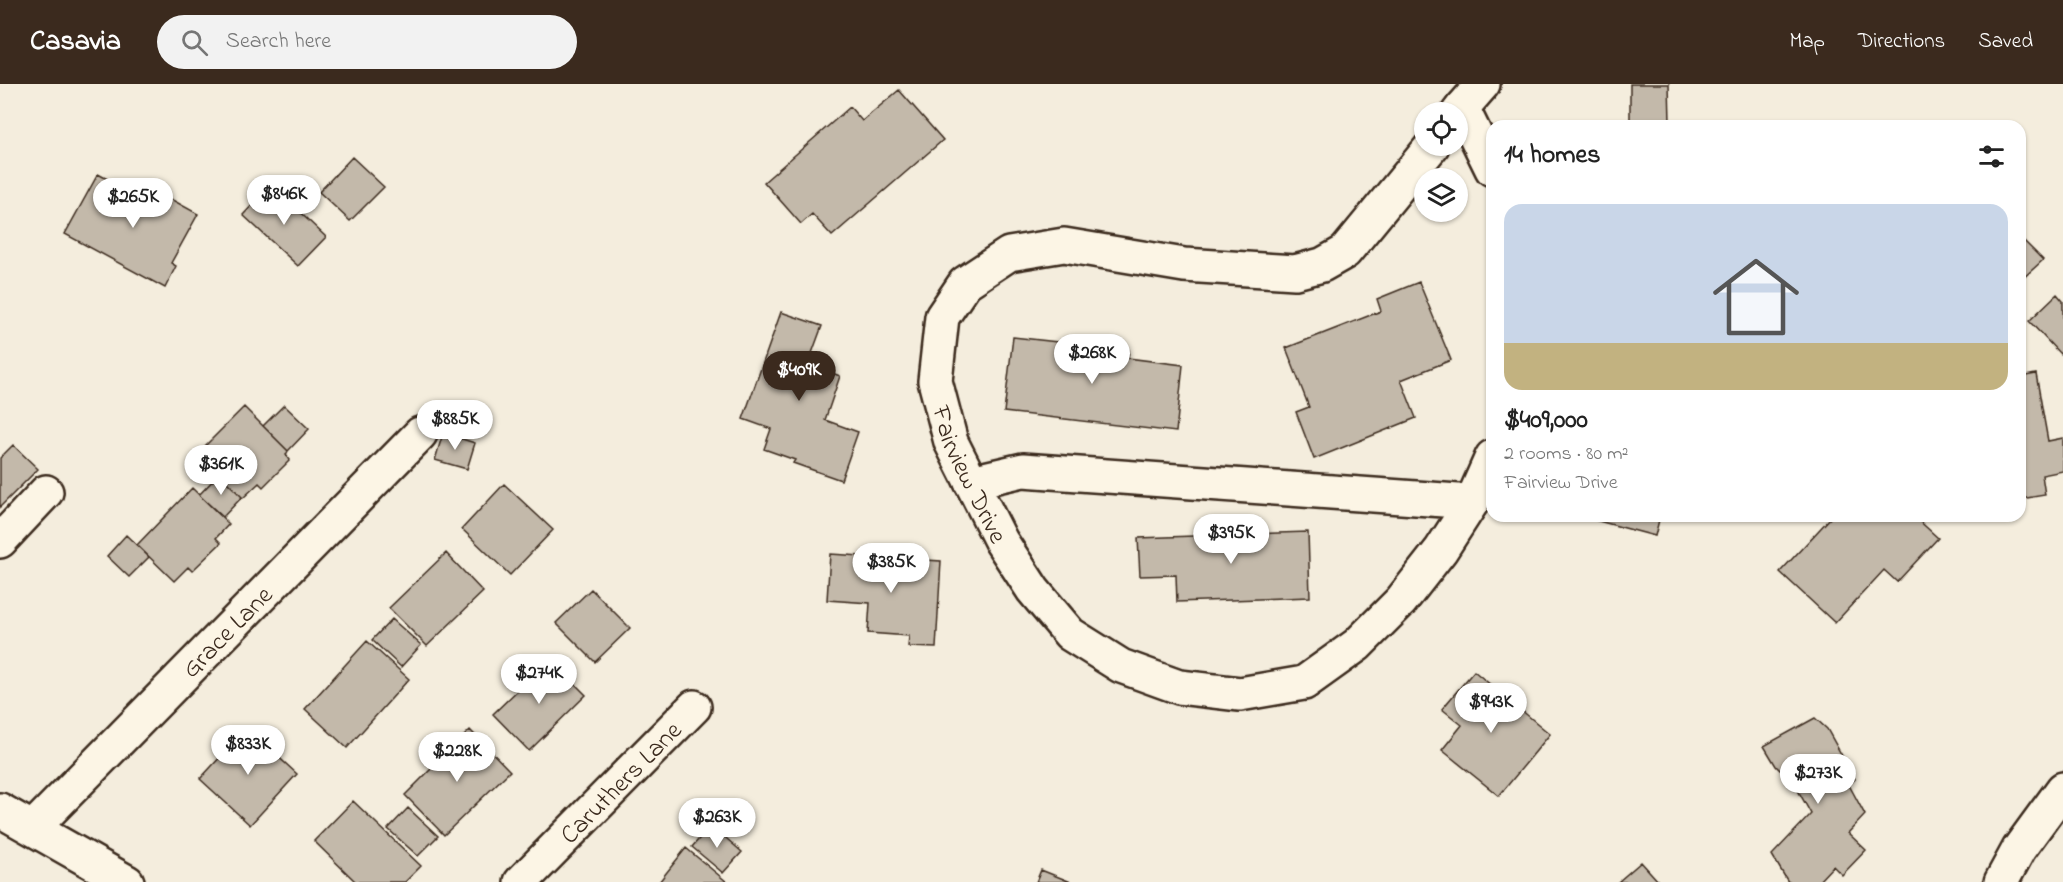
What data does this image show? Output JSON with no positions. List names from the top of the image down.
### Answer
{
  "streets": {
    "street": ["Fairview Drive", "Grace Lane", "Caruthers Lane"]
  },
  "page": {
    "header": "Casavia",
    "search": "Search here",
    "nav": ["Map", "Directions", "Saved"],
    "heading": "14 homes",
    "price": [
      "$846K",
      "$265K",
      "$268K",
      "$409K",
      "$885K",
      "$361K",
      "$395K",
      "$385K",
      "$274K",
      "$943K",
      "$833K",
      "$228K",
      "$273K",
      "$263K"
    ],
    "list": [
      {
        "name": "$409,000",
        "note": "2 rooms · 80 m² · Fairview Drive"
      }
    ]
  }
}
